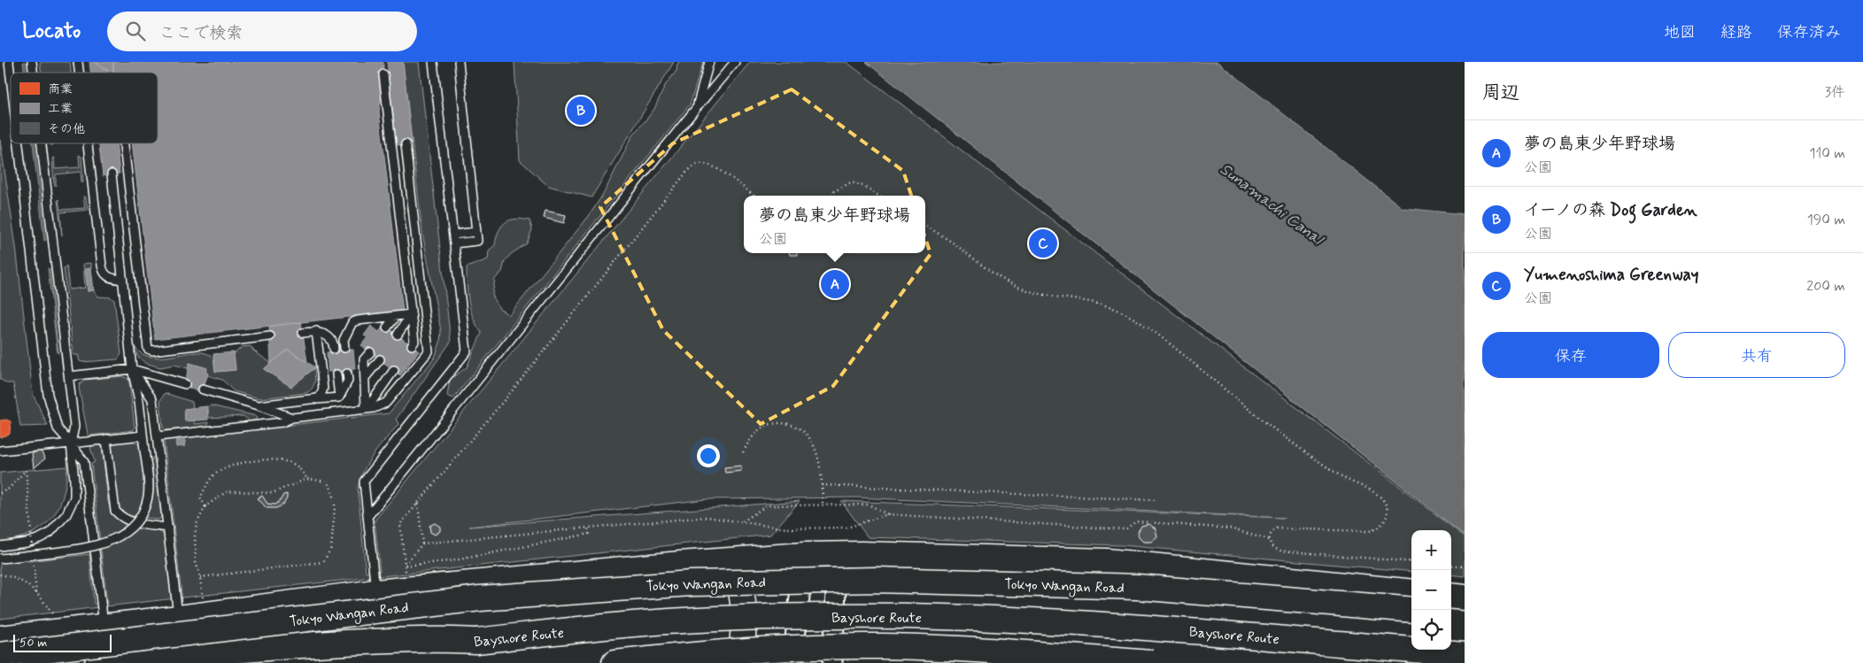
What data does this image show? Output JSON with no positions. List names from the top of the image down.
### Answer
{
  "streets": {
    "highway": ["Tokyo Wangan Road", "Bayshore Route"]
  },
  "water": ["Sunamachi Canal"],
  "legend": ["商業", "工業", "その他"],
  "scale_bar": "50 m",
  "page": {
    "header": "Locato",
    "search": "ここで検索",
    "nav": ["地図", "経路", "保存済み"],
    "heading": ["周辺", "3件"],
    "pins": ["B", "C", "A"],
    "list": [
      {
        "mark": "A",
        "name": "夢の島東少年野球場",
        "note": "公園",
        "value": "110 m"
      },
      {
        "mark": "B",
        "name": "イーノの森 Dog Garden",
        "note": "公園",
        "value": "190 m"
      },
      {
        "mark": "C",
        "name": "Yumenoshima Greenway",
        "note": "公園",
        "value": "200 m"
      }
    ],
    "popup": ["夢の島東少年野球場", "公園"],
    "buttons": ["保存", "共有"],
    "map_buttons": ["+", "−"],
    "scale": "50 m"
  }
}
